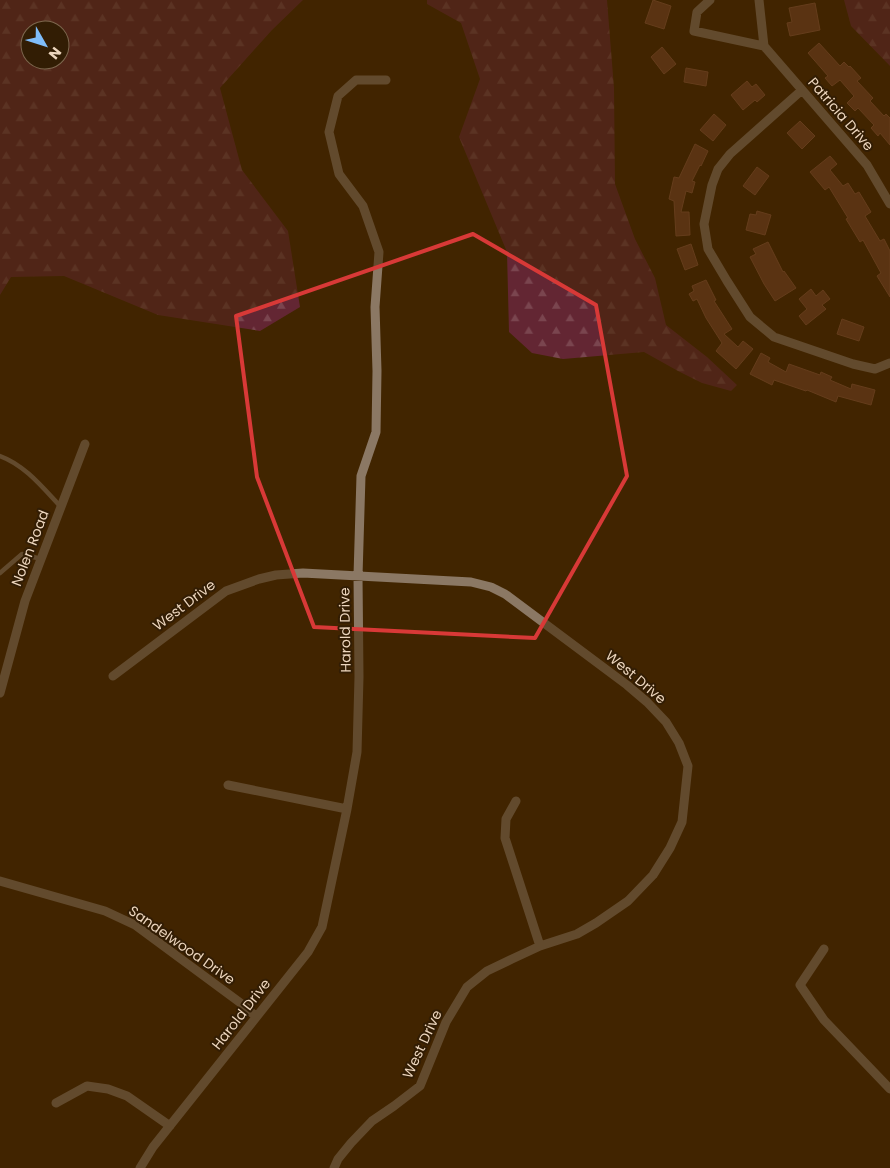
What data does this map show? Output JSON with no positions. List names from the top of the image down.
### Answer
{
  "streets": {
    "street": [
      "Patricia Drive",
      "Nolen Road",
      "West Drive",
      "Harold Drive",
      "Sandelwood Drive"
    ]
  },
  "crossings": [
    ["West Drive", "Harold Drive"],
    ["Harold Drive", "Sandelwood Drive"]
  ],
  "north": "bottom right"
}
